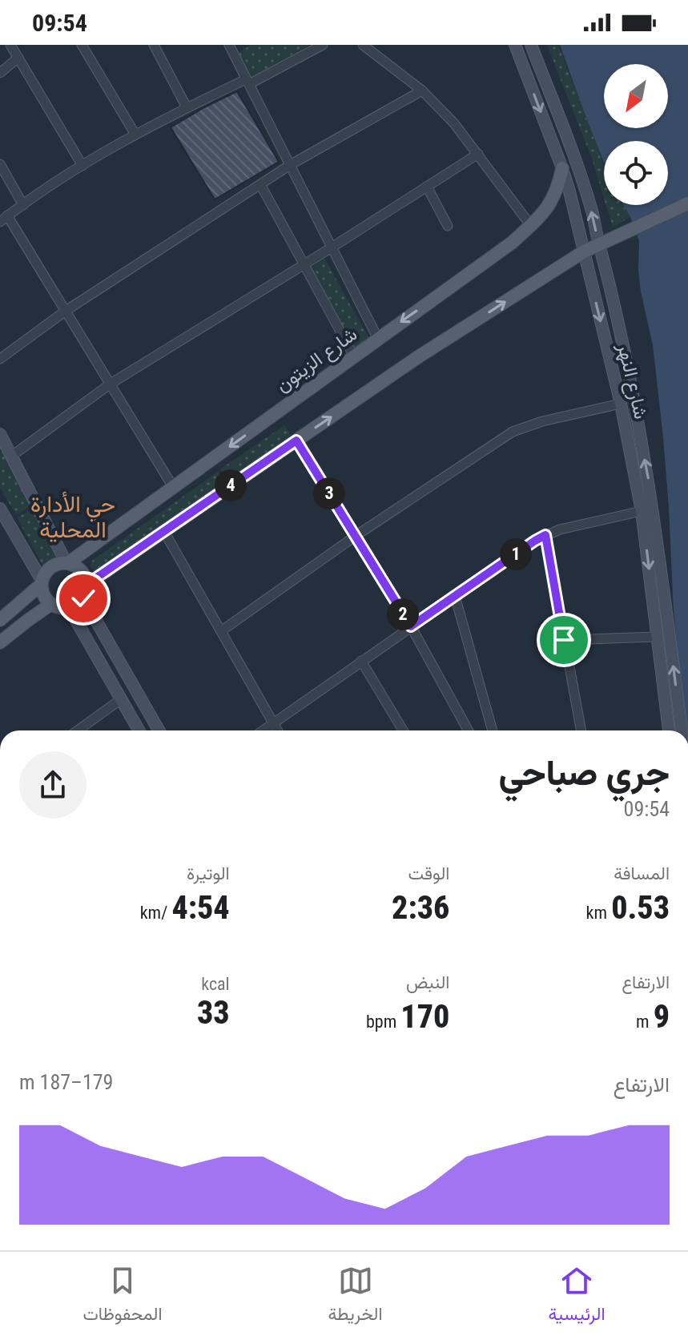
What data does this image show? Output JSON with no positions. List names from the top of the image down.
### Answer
{
  "streets": {
    "main road": ["شارع الزيتون", "شارع النهر"]
  },
  "crossings": [
    ["شارع الزيتون", "شارع النهر"]
  ],
  "districts": ["حي الأدارة المحلية"],
  "north": "bottom left",
  "page": {
    "status": "09:54",
    "pins": [
      "4",
      "3",
      "1",
      "2"
    ],
    "heading": ["جري صباحي", "09:54"],
    "stats": [
      ["المسافة", "0.53 km"],
      ["الوقت", "2:36"],
      ["الوتيرة", "4:54 /km"],
      ["الارتفاع", "9 m"],
      ["النبض", "170 bpm"],
      ["kcal", "33"]
    ],
    "chart": ["الارتفاع", "179–187 m"],
    "tabs": ["الرئيسية", "الخريطة", "المحفوظات"]
  }
}
